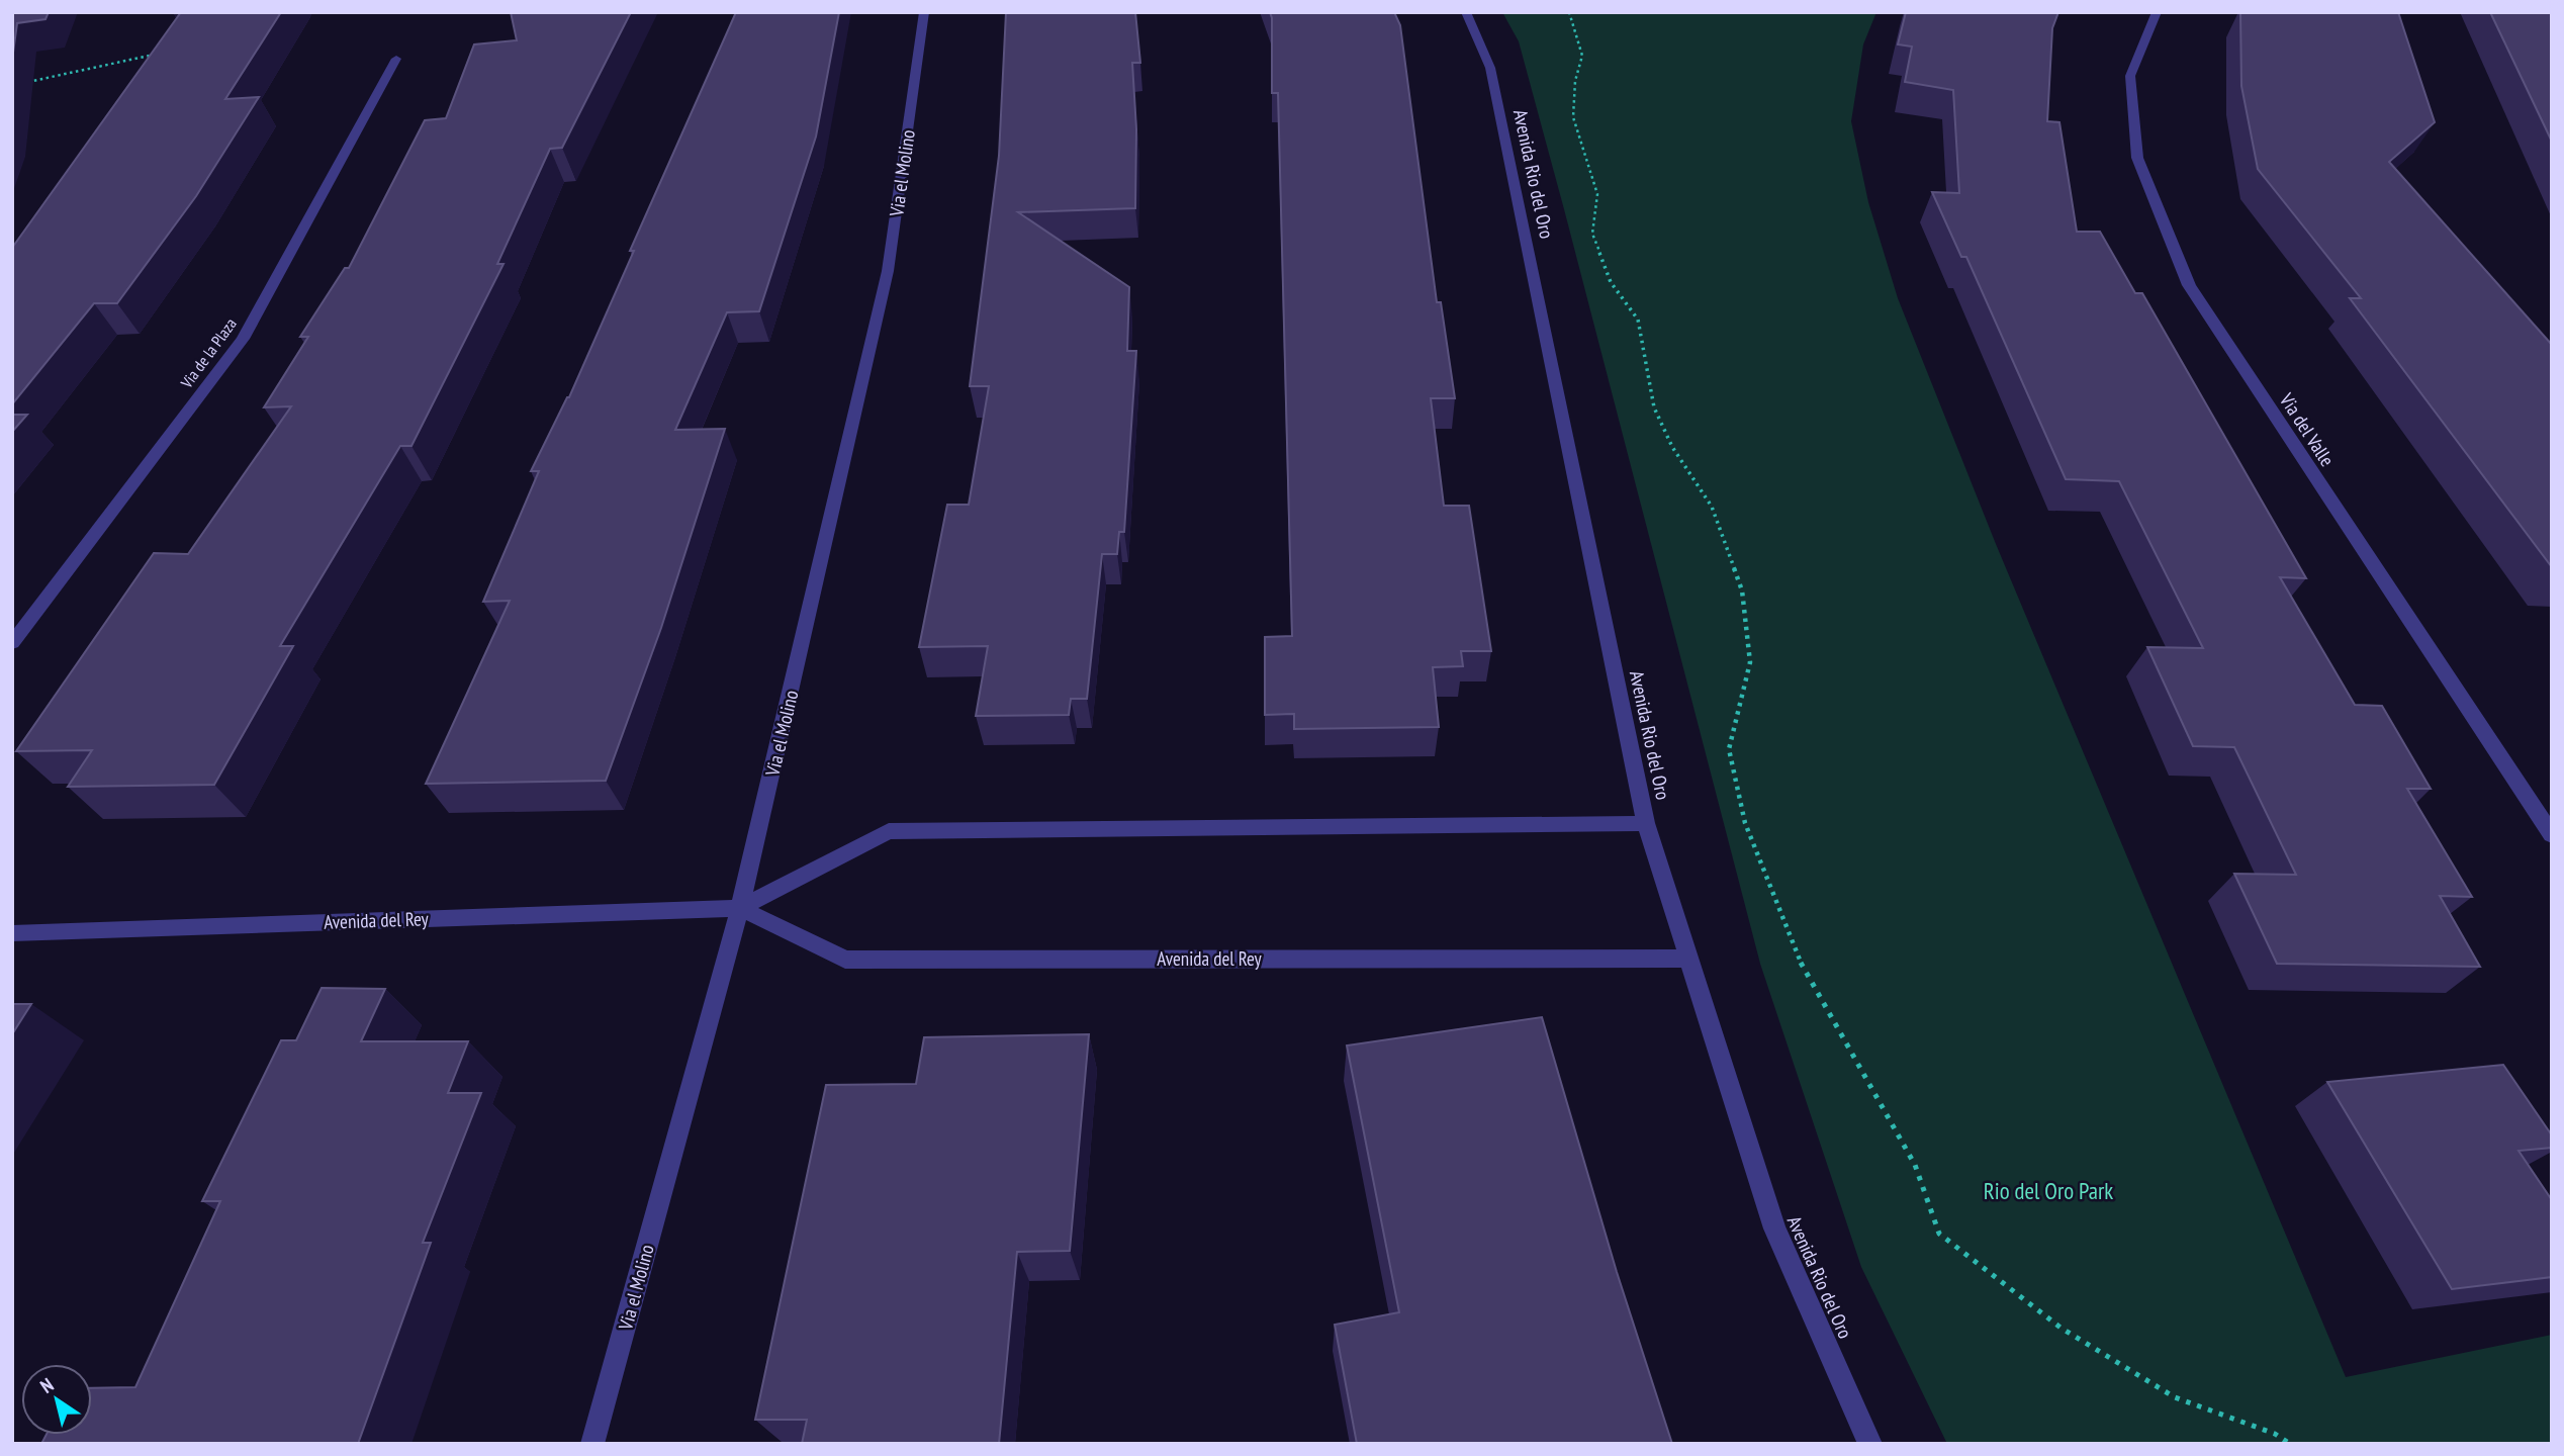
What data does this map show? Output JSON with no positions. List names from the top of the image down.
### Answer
{
  "streets": {
    "street": [
      "Via el Molino",
      "Avenida Rio del Oro",
      "Via de la Plaza",
      "Via del Valle",
      "Avenida del Rey"
    ]
  },
  "crossings": [
    ["Via el Molino", "Avenida del Rey"],
    ["Avenida Rio del Oro", "Avenida del Rey"]
  ],
  "parks": ["Rio del Oro Park"],
  "north": "top left"
}
